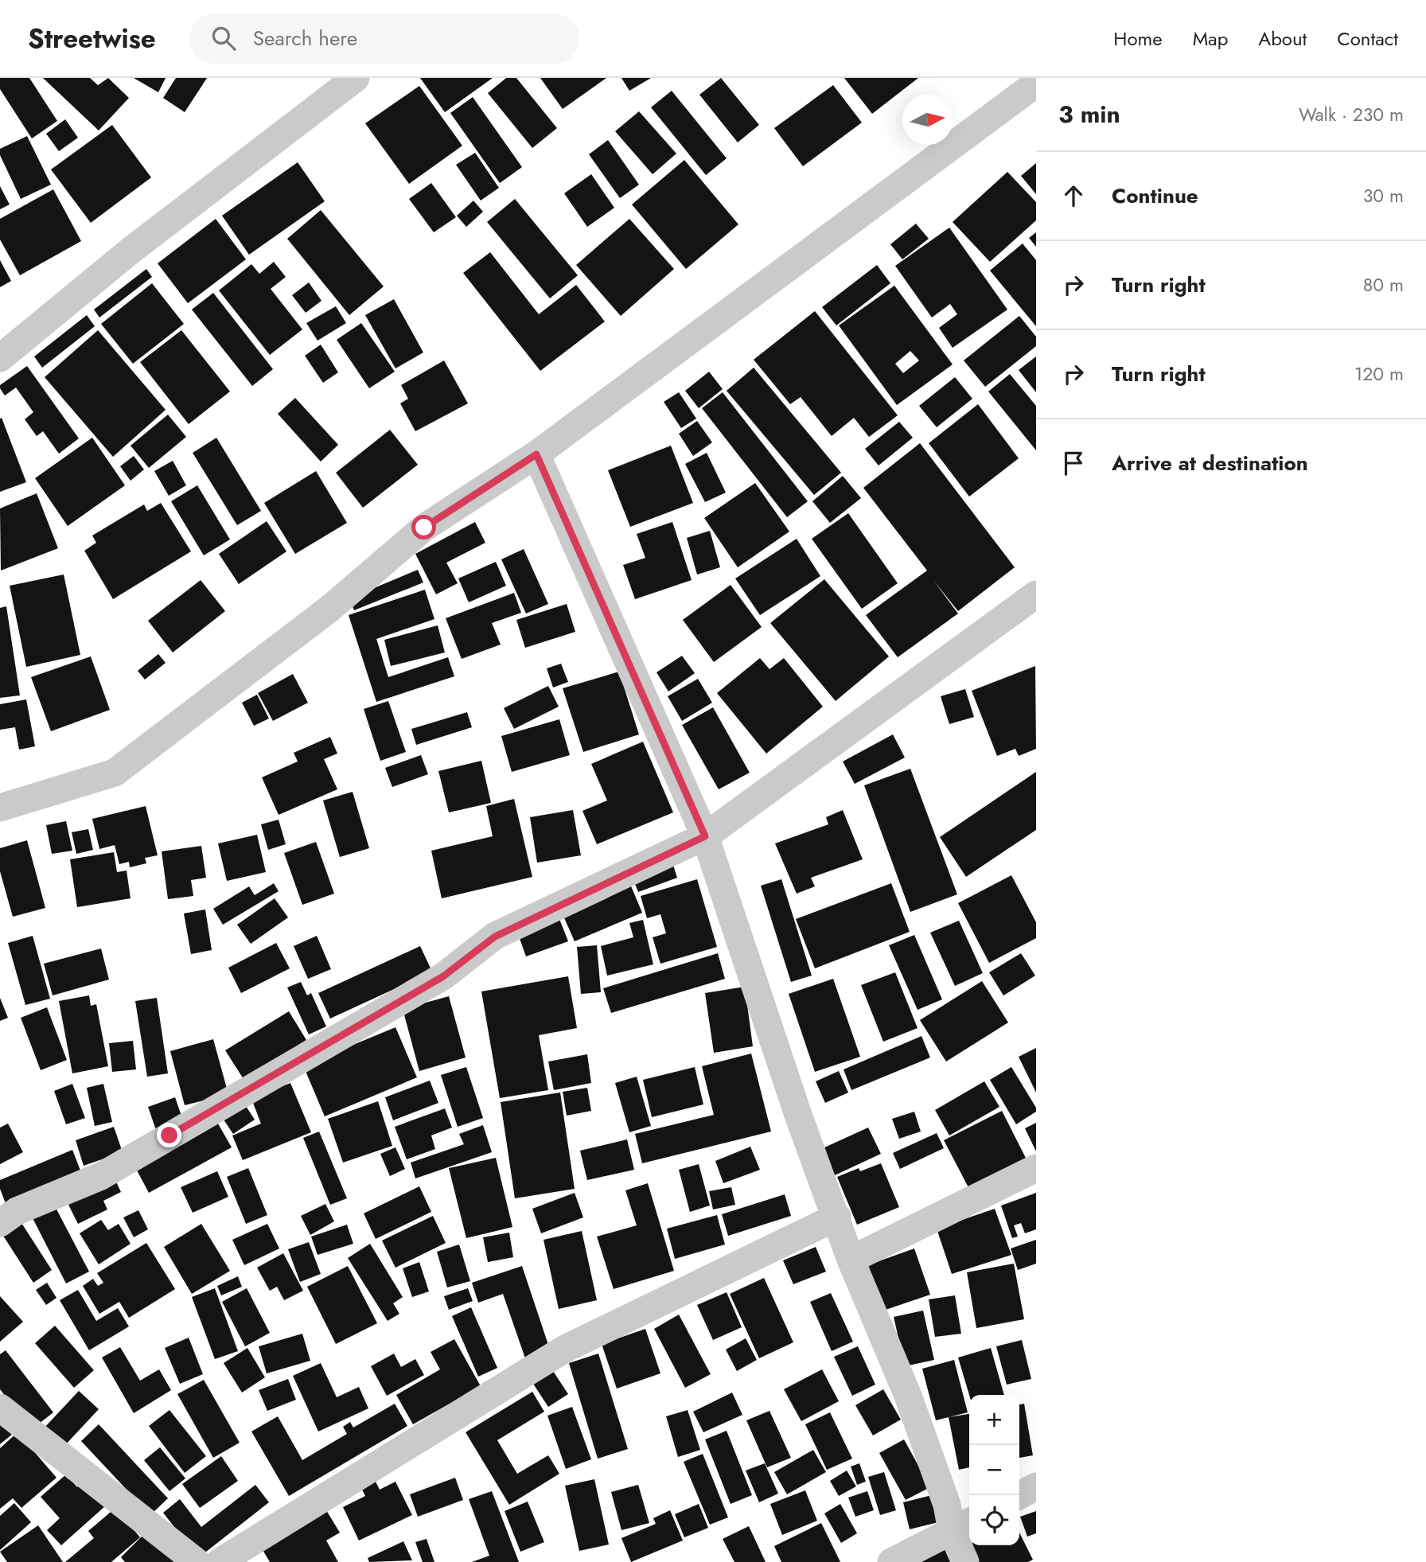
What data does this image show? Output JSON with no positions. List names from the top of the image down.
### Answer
{
  "north": "right",
  "page": {
    "header": "Streetwise",
    "search": "Search here",
    "nav": [
      "Home",
      "Map",
      "About",
      "Contact"
    ],
    "heading": ["3 min", "Walk · 230 m"],
    "list": [
      ["Continue", "30 m"],
      ["Turn right", "80 m"],
      ["Turn right", "120 m"],
      "Arrive at destination"
    ],
    "map_buttons": ["+", "−"]
  }
}
